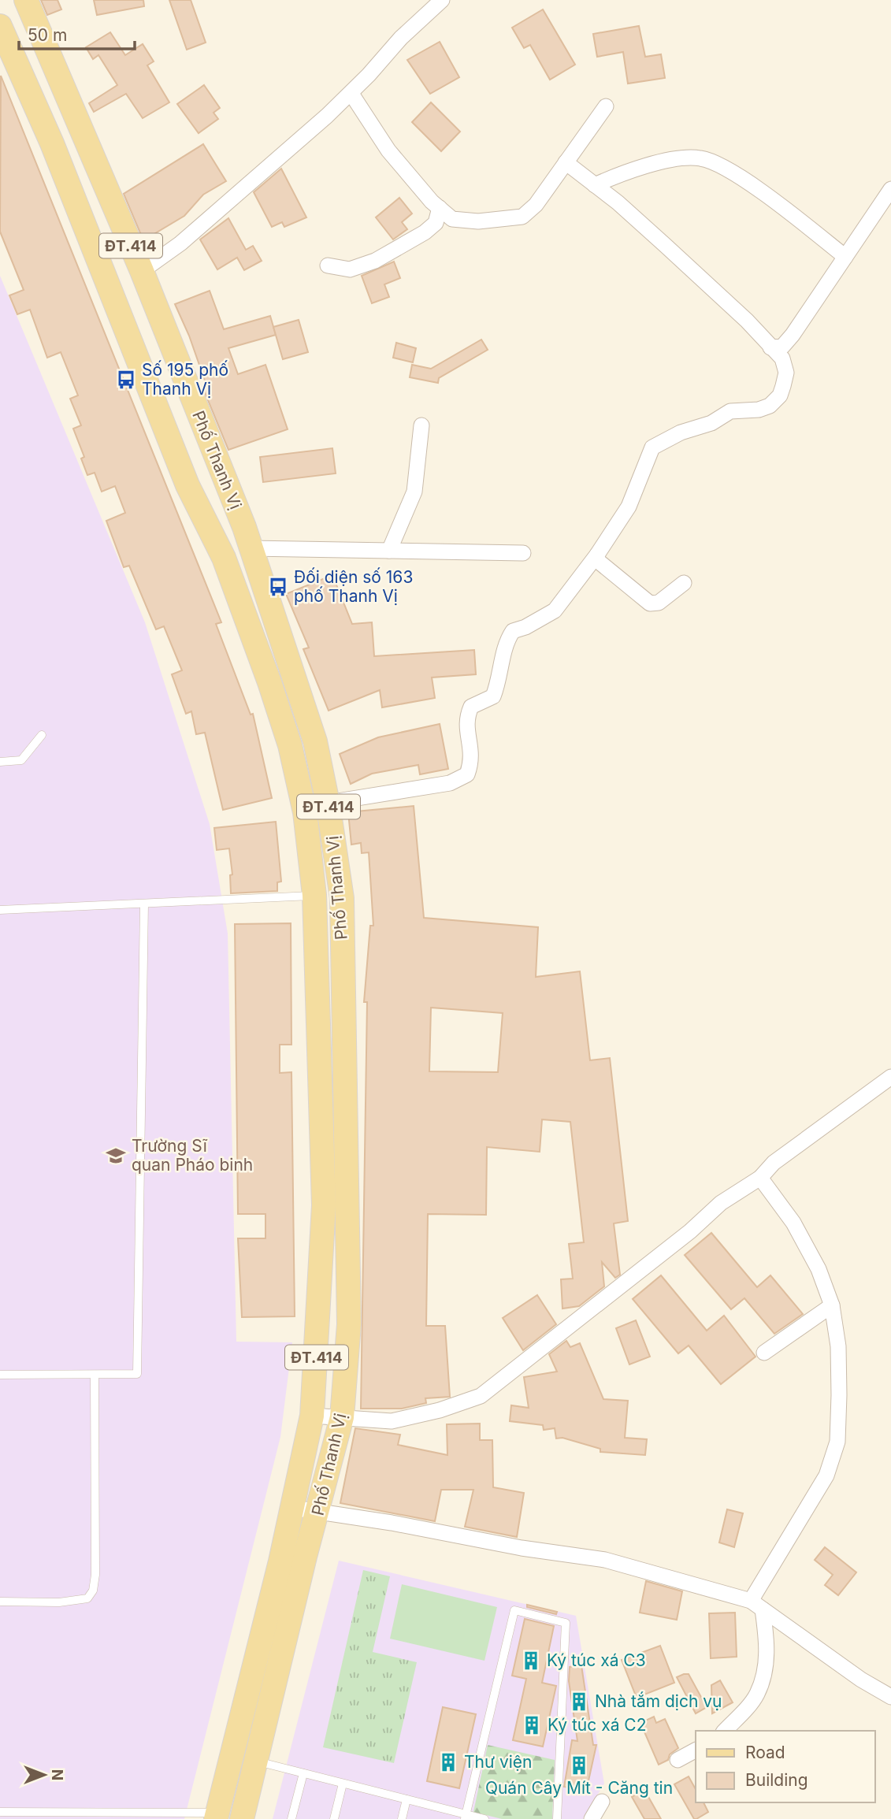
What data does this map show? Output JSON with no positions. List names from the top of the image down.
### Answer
{
  "streets": {
    "main road": ["ĐT.414", "Phố Thanh Vị"]
  },
  "places": {
    "bus stop": ["Số 195 phố Thanh Vị", "Đối diện số 163 phố Thanh Vị"],
    "school or university": ["Trường Sĩ quan Pháo binh"],
    "building": [
      "Ký túc xá C3",
      "Nhà tắm dịch vụ",
      "Ký túc xá C2",
      "Thư viện",
      "Quán Cây Mít - Căng tin"
    ]
  },
  "legend": ["Road", "Building"],
  "scale_bar": "50 m",
  "north": "right"
}
